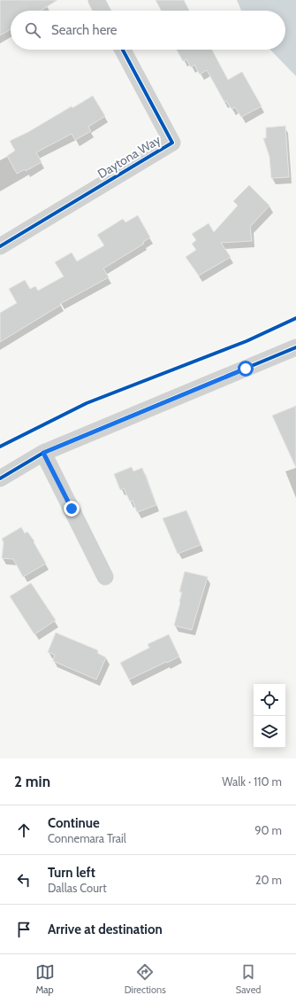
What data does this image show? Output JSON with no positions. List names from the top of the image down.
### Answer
{
  "streets": {
    "street": ["Daytona Way"]
  },
  "page": {
    "search": "Search here",
    "heading": ["2 min", "Walk · 110 m"],
    "list": [
      ["Continue", "Connemara Trail", "90 m"],
      ["Turn left", "Dallas Court", "20 m"],
      "Arrive at destination"
    ],
    "nav": ["Map", "Directions", "Saved"]
  }
}
